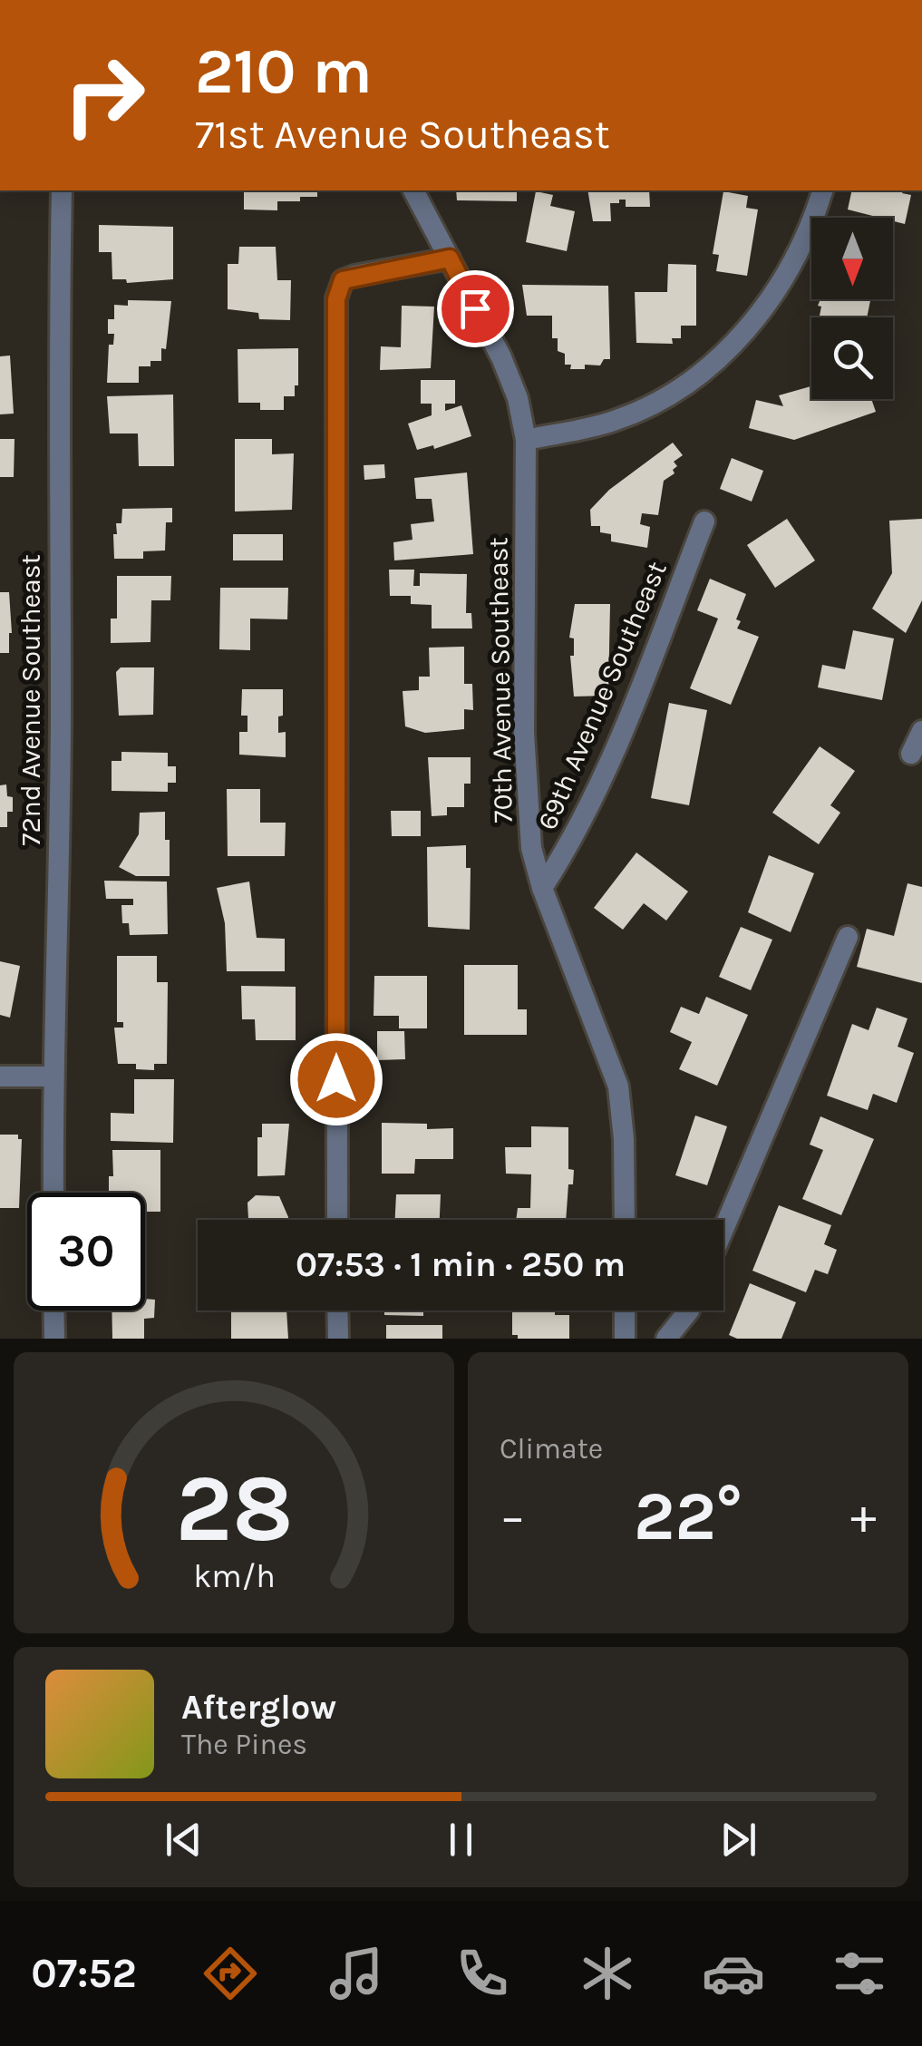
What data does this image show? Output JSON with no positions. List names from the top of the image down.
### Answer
{
  "streets": {
    "street": ["70th Avenue Southeast", "69th Avenue Southeast", "72nd Avenue Southeast"]
  },
  "crossings": [
    ["70th Avenue Southeast", "69th Avenue Southeast"]
  ],
  "north": "bottom",
  "page": {
    "turn": ["210 m", "71st Avenue Southeast"],
    "limit": "30",
    "trip": "07:53 · 1 min · 250 m",
    "tile": "Climate",
    "heat": ["−", "22°", "+"],
    "song": ["Afterglow", "The Pines"],
    "tabs": "07:52",
    "gauge": ["28", "km/h"]
  }
}
